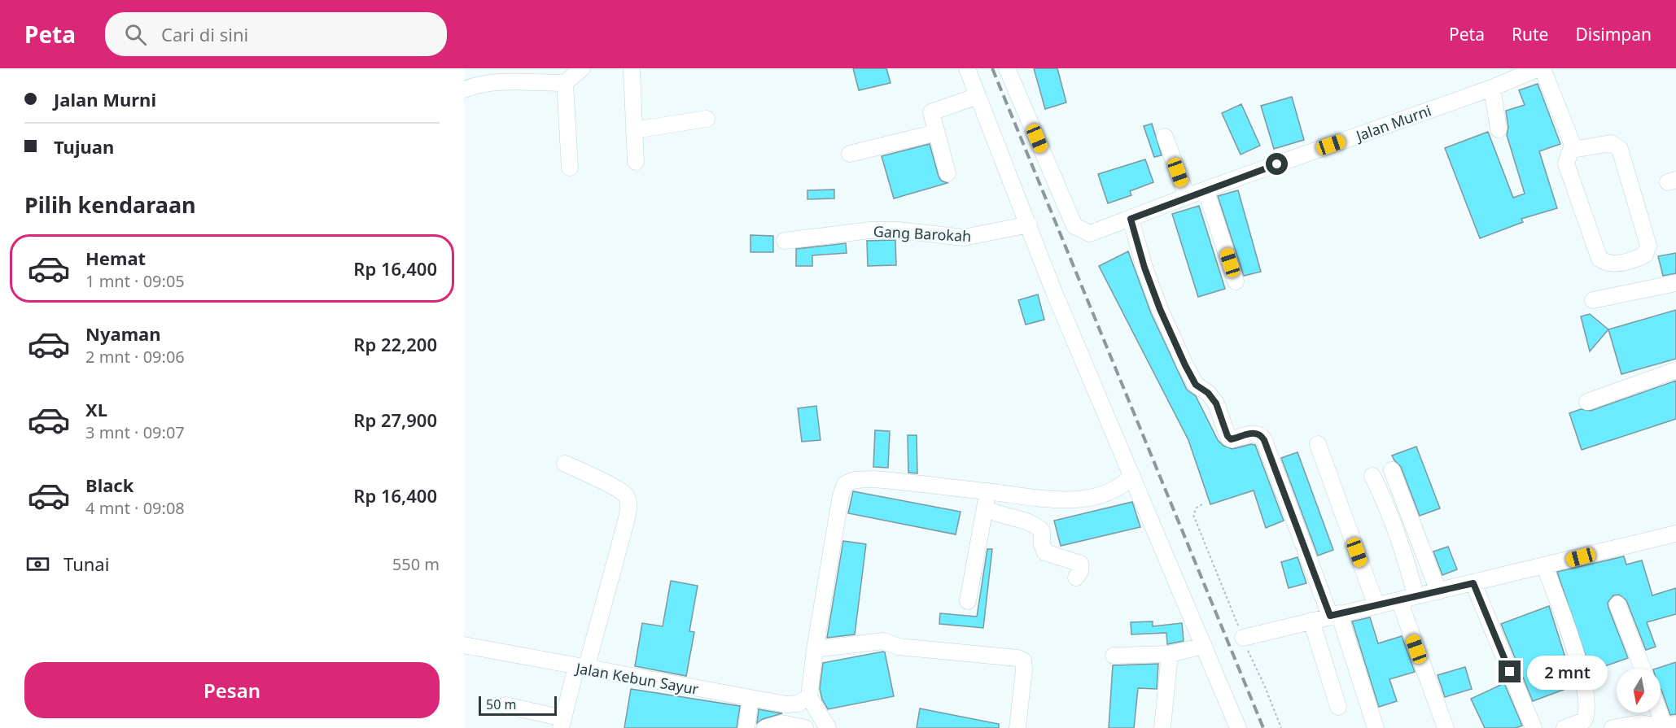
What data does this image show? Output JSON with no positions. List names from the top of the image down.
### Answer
{
  "streets": {
    "street": ["Jalan Murni", "Gang Barokah", "Jalan Kebun Sayur"]
  },
  "scale_bar": "50 m",
  "north": "bottom",
  "page": {
    "header": "Peta",
    "search": "Cari di sini",
    "nav": ["Peta", "Rute", "Disimpan"],
    "banner": ["Jalan Murni", "Tujuan"],
    "heading": "Pilih kendaraan",
    "list": [
      {
        "name": "Hemat",
        "note": "1 mnt · 09:05",
        "value": "Rp 16,400"
      },
      {
        "name": "Nyaman",
        "note": "2 mnt · 09:06",
        "value": "Rp 22,200"
      },
      {
        "name": "XL",
        "note": "3 mnt · 09:07",
        "value": "Rp 27,900"
      },
      {
        "name": "Black",
        "note": "4 mnt · 09:08",
        "value": "Rp 16,400"
      }
    ],
    "pay": ["Tunai", "550 m"],
    "buttons": "Pesan",
    "bubble": "2 mnt",
    "scale": "50 m"
  }
}
